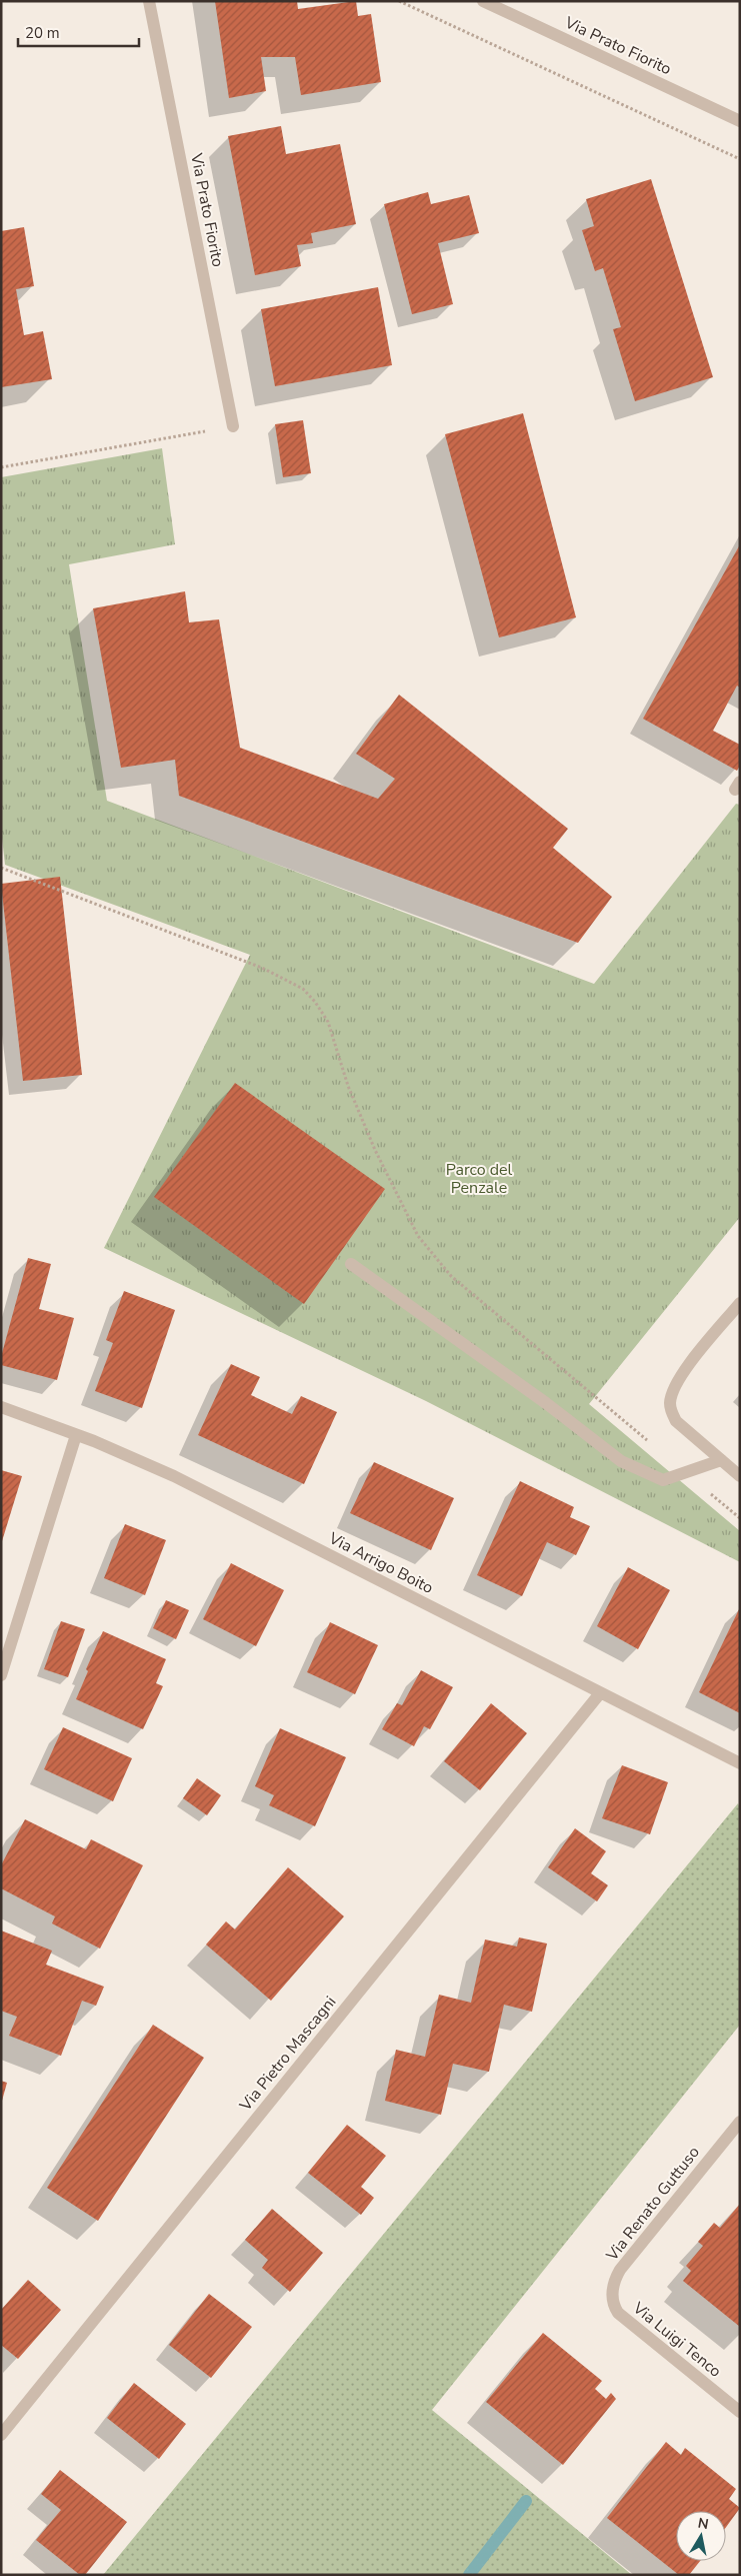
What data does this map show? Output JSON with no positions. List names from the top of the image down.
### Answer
{
  "streets": {
    "street": [
      "Via Prato Fiorito",
      "Via Arrigo Boito",
      "Via Pietro Mascagni",
      "Via Renato Guttuso",
      "Via Luigi Tenco"
    ]
  },
  "crossings": [
    ["Via Arrigo Boito", "Via Pietro Mascagni"],
    ["Via Renato Guttuso", "Via Luigi Tenco"]
  ],
  "parks": ["Parco del Penzale"],
  "scale_bar": "20 m",
  "north": "top"
}
